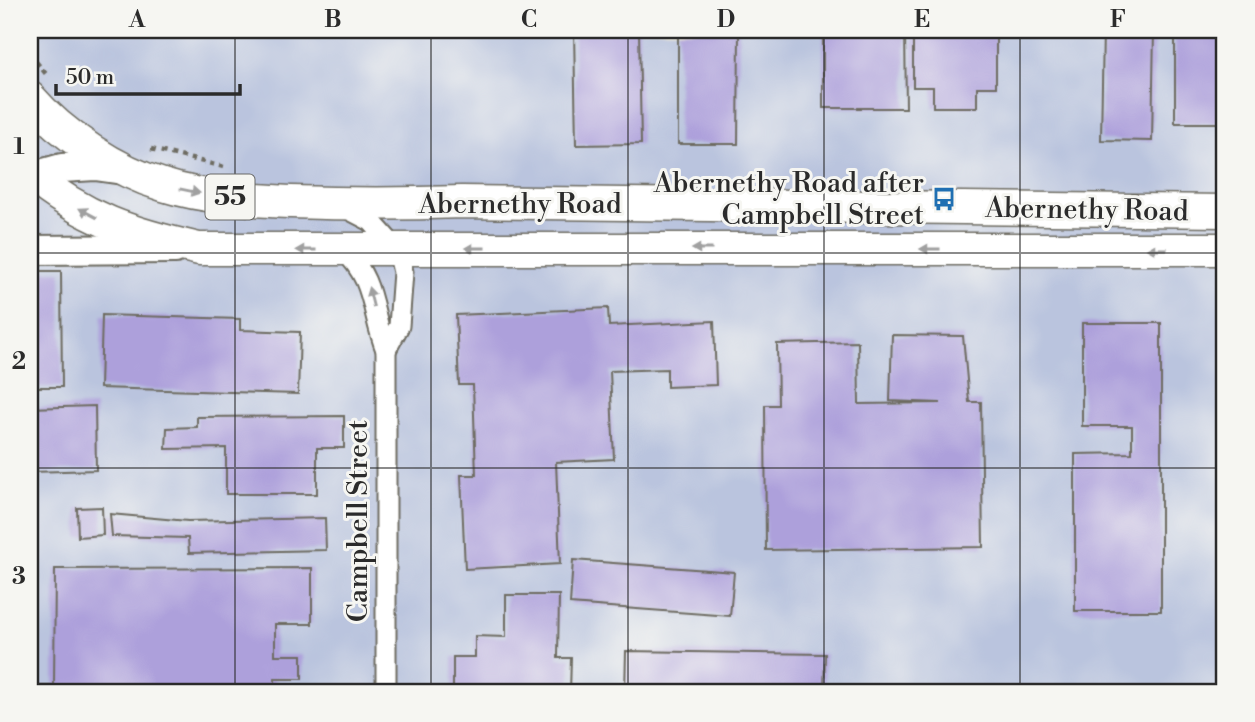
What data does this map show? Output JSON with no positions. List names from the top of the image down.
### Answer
{
  "streets": {
    "main road": ["55", "Abernethy Road"],
    "street": ["Campbell Street"]
  },
  "crossings": [
    ["55", "Abernethy Road"],
    ["Abernethy Road", "Campbell Street"]
  ],
  "places": {
    "bus stop": ["Abernethy Road after Campbell Street"]
  },
  "scale_bar": "50 m",
  "grid": {
    "columns": [
      "A",
      "B",
      "C",
      "D",
      "E",
      "F"
    ],
    "rows": ["1", "2", "3"]
  }
}
